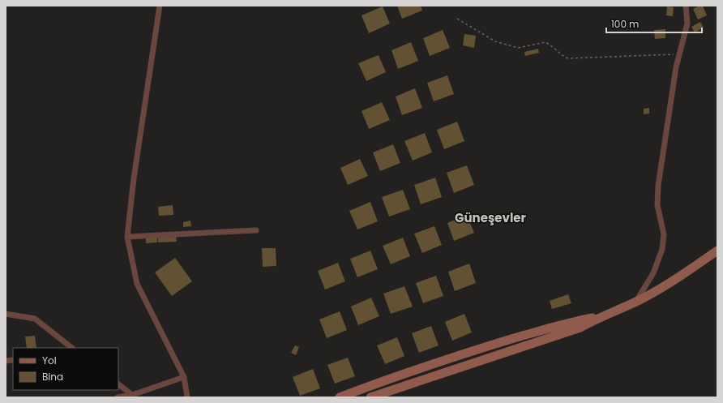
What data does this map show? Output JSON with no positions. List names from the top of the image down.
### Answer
{
  "districts": ["Güneşevler"],
  "legend": ["Yol", "Bina"],
  "scale_bar": "100 m"
}
